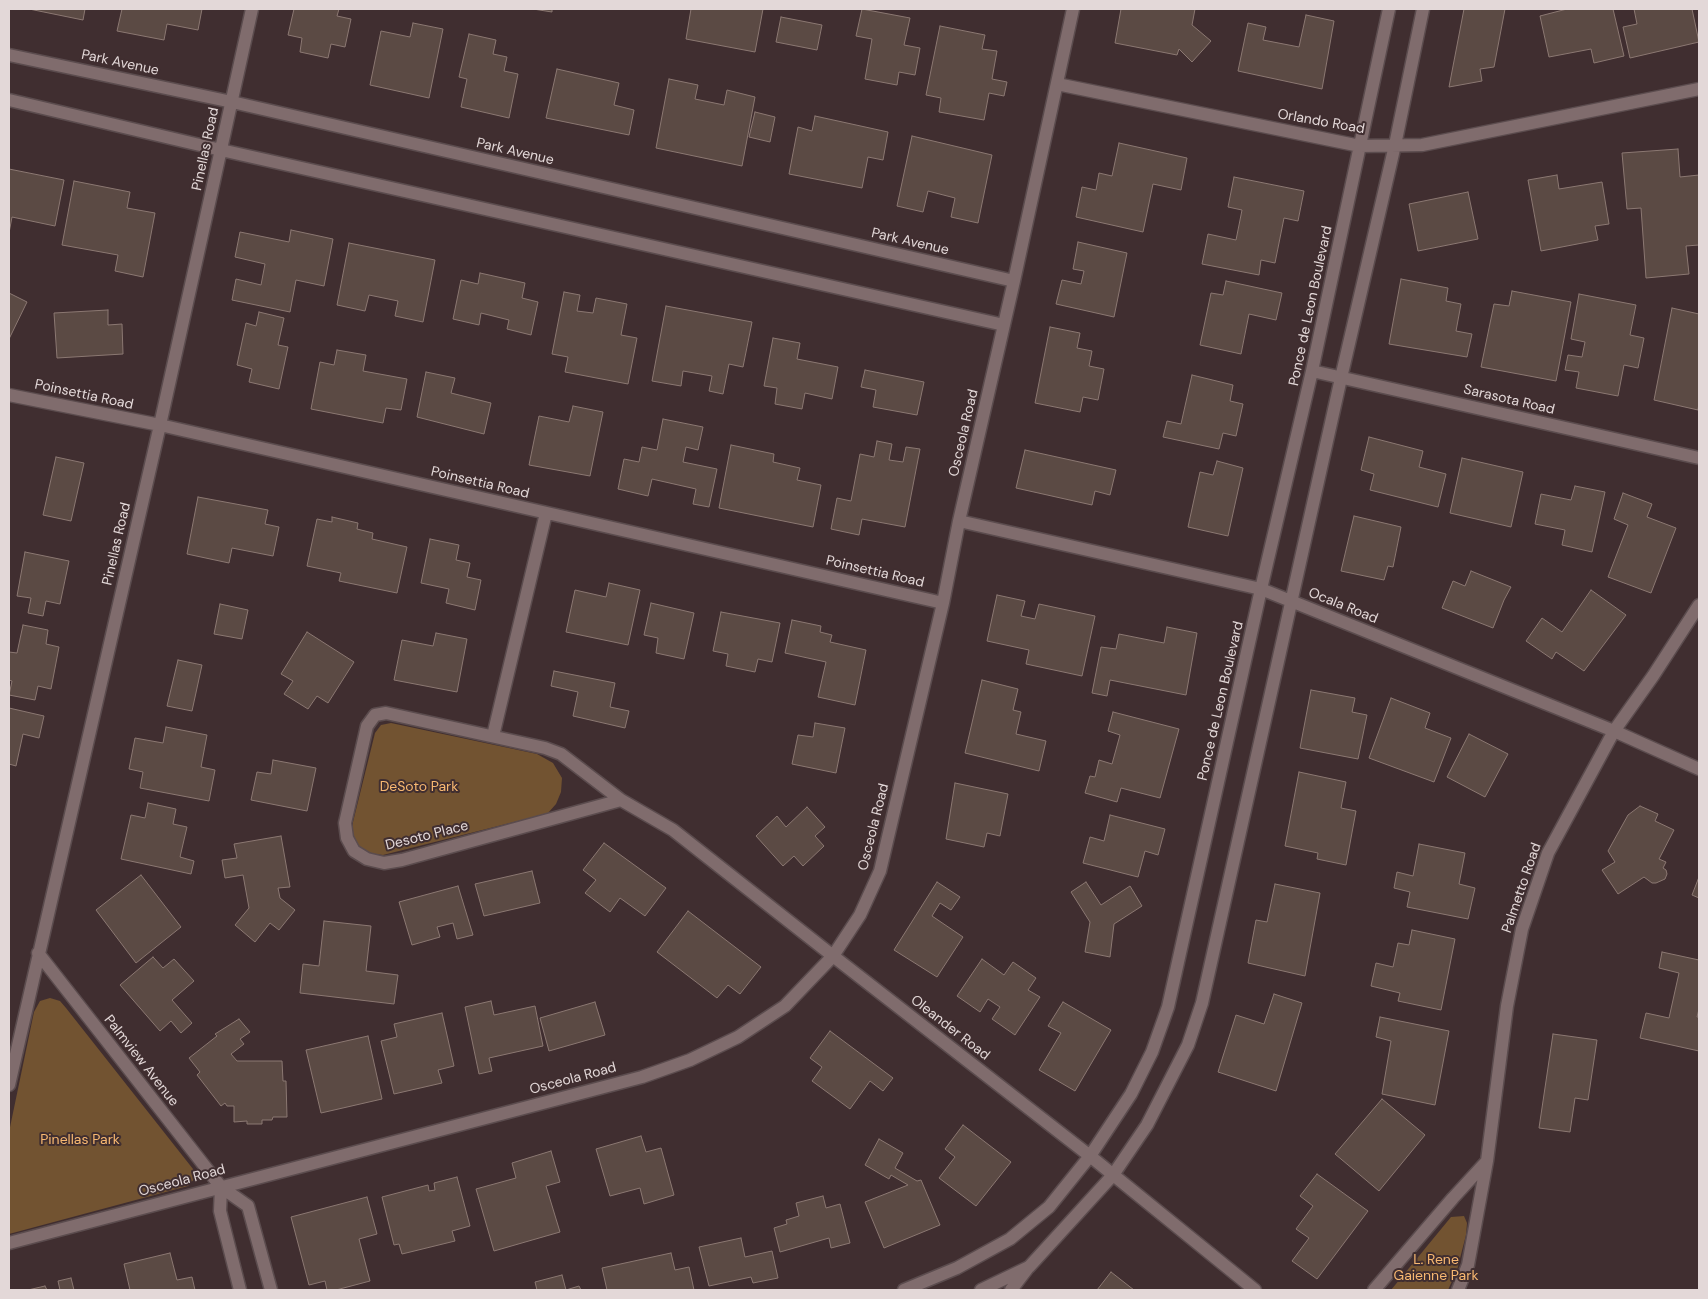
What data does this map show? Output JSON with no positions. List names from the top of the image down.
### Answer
{
  "streets": {
    "street": [
      "Park Avenue",
      "Orlando Road",
      "Pinellas Road",
      "Ponce de Leon Boulevard",
      "Poinsettia Road",
      "Sarasota Road",
      "Osceola Road",
      "Ocala Road",
      "Desoto Place",
      "Palmetto Road",
      "Oleander Road",
      "Palmview Avenue"
    ]
  },
  "crossings": [
    ["Park Avenue", "Pinellas Road"],
    ["Park Avenue", "Osceola Road"],
    ["Orlando Road", "Ponce de Leon Boulevard"],
    ["Orlando Road", "Osceola Road"],
    ["Pinellas Road", "Poinsettia Road"],
    ["Pinellas Road", "Palmview Avenue"],
    ["Ponce de Leon Boulevard", "Sarasota Road"],
    ["Ponce de Leon Boulevard", "Ocala Road"],
    ["Ponce de Leon Boulevard", "Oleander Road"],
    ["Poinsettia Road", "Osceola Road"],
    ["Osceola Road", "Ocala Road"],
    ["Osceola Road", "Oleander Road"],
    ["Osceola Road", "Palmview Avenue"],
    ["Ocala Road", "Palmetto Road"],
    ["Desoto Place", "Oleander Road"]
  ],
  "parks": ["DeSoto Park", "Pinellas Park", "L. Rene Gaienne Park"]
}
